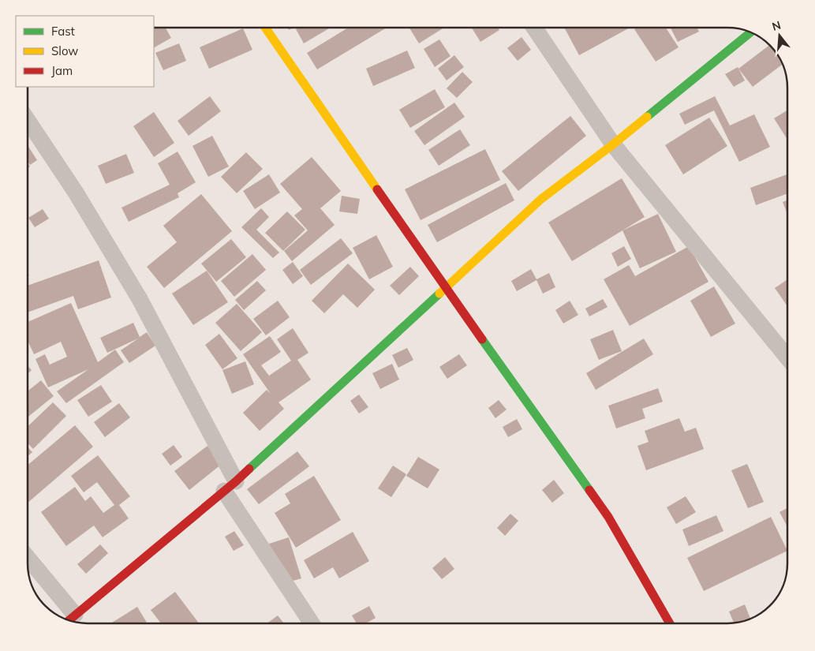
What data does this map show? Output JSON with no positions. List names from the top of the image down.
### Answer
{
  "legend": ["Fast", "Slow", "Jam"],
  "north": "top"
}
